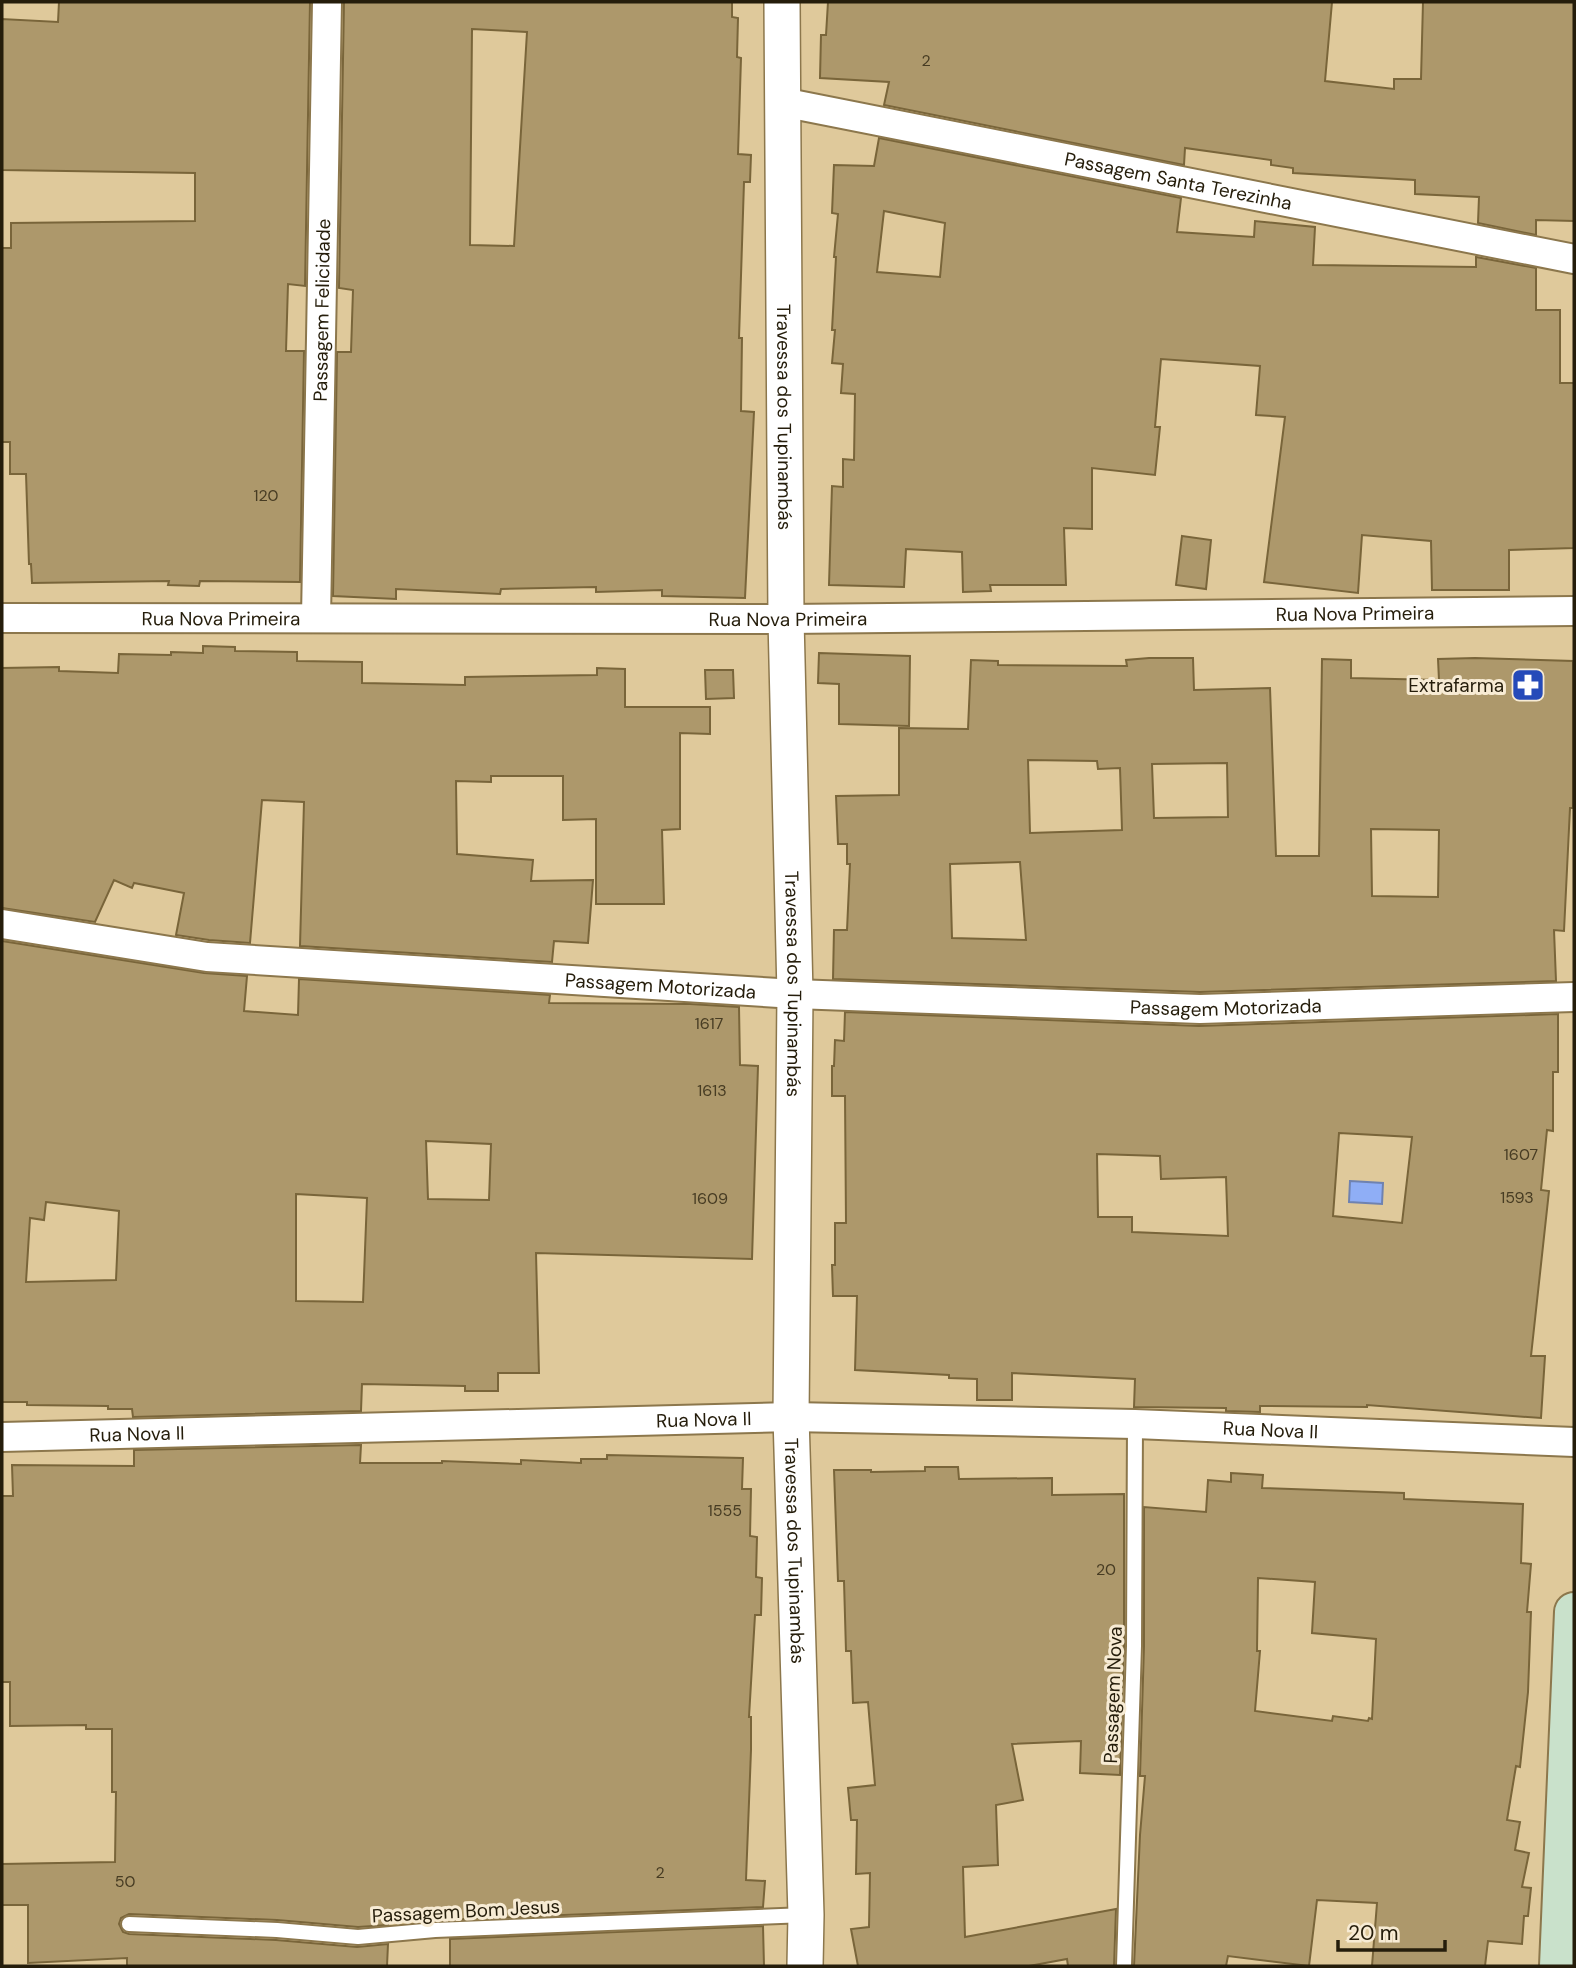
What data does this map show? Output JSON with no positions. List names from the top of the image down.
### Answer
{
  "streets": {
    "street": [
      "Passagem Santa Terezinha",
      "Passagem Felicidade",
      "Travessa dos Tupinambás",
      "Rua Nova Primeira",
      "Passagem Motorizada",
      "Rua Nova II"
    ],
    "lane": ["Passagem Nova", "Passagem Bom Jesus"]
  },
  "crossings": [
    ["Passagem Santa Terezinha", "Travessa dos Tupinambás"],
    ["Passagem Felicidade", "Rua Nova Primeira"],
    ["Travessa dos Tupinambás", "Rua Nova Primeira"],
    ["Travessa dos Tupinambás", "Passagem Motorizada"],
    ["Travessa dos Tupinambás", "Rua Nova II"],
    ["Travessa dos Tupinambás", "Passagem Bom Jesus"],
    ["Rua Nova II", "Passagem Nova"]
  ],
  "places": {
    "pharmacy": ["Extrafarma"]
  },
  "house_numbers": [
    "2",
    "120",
    "1617",
    "1613",
    "1607",
    "1593",
    "1609",
    "1555",
    "20",
    "2",
    "50"
  ],
  "scale_bar": "20 m"
}
